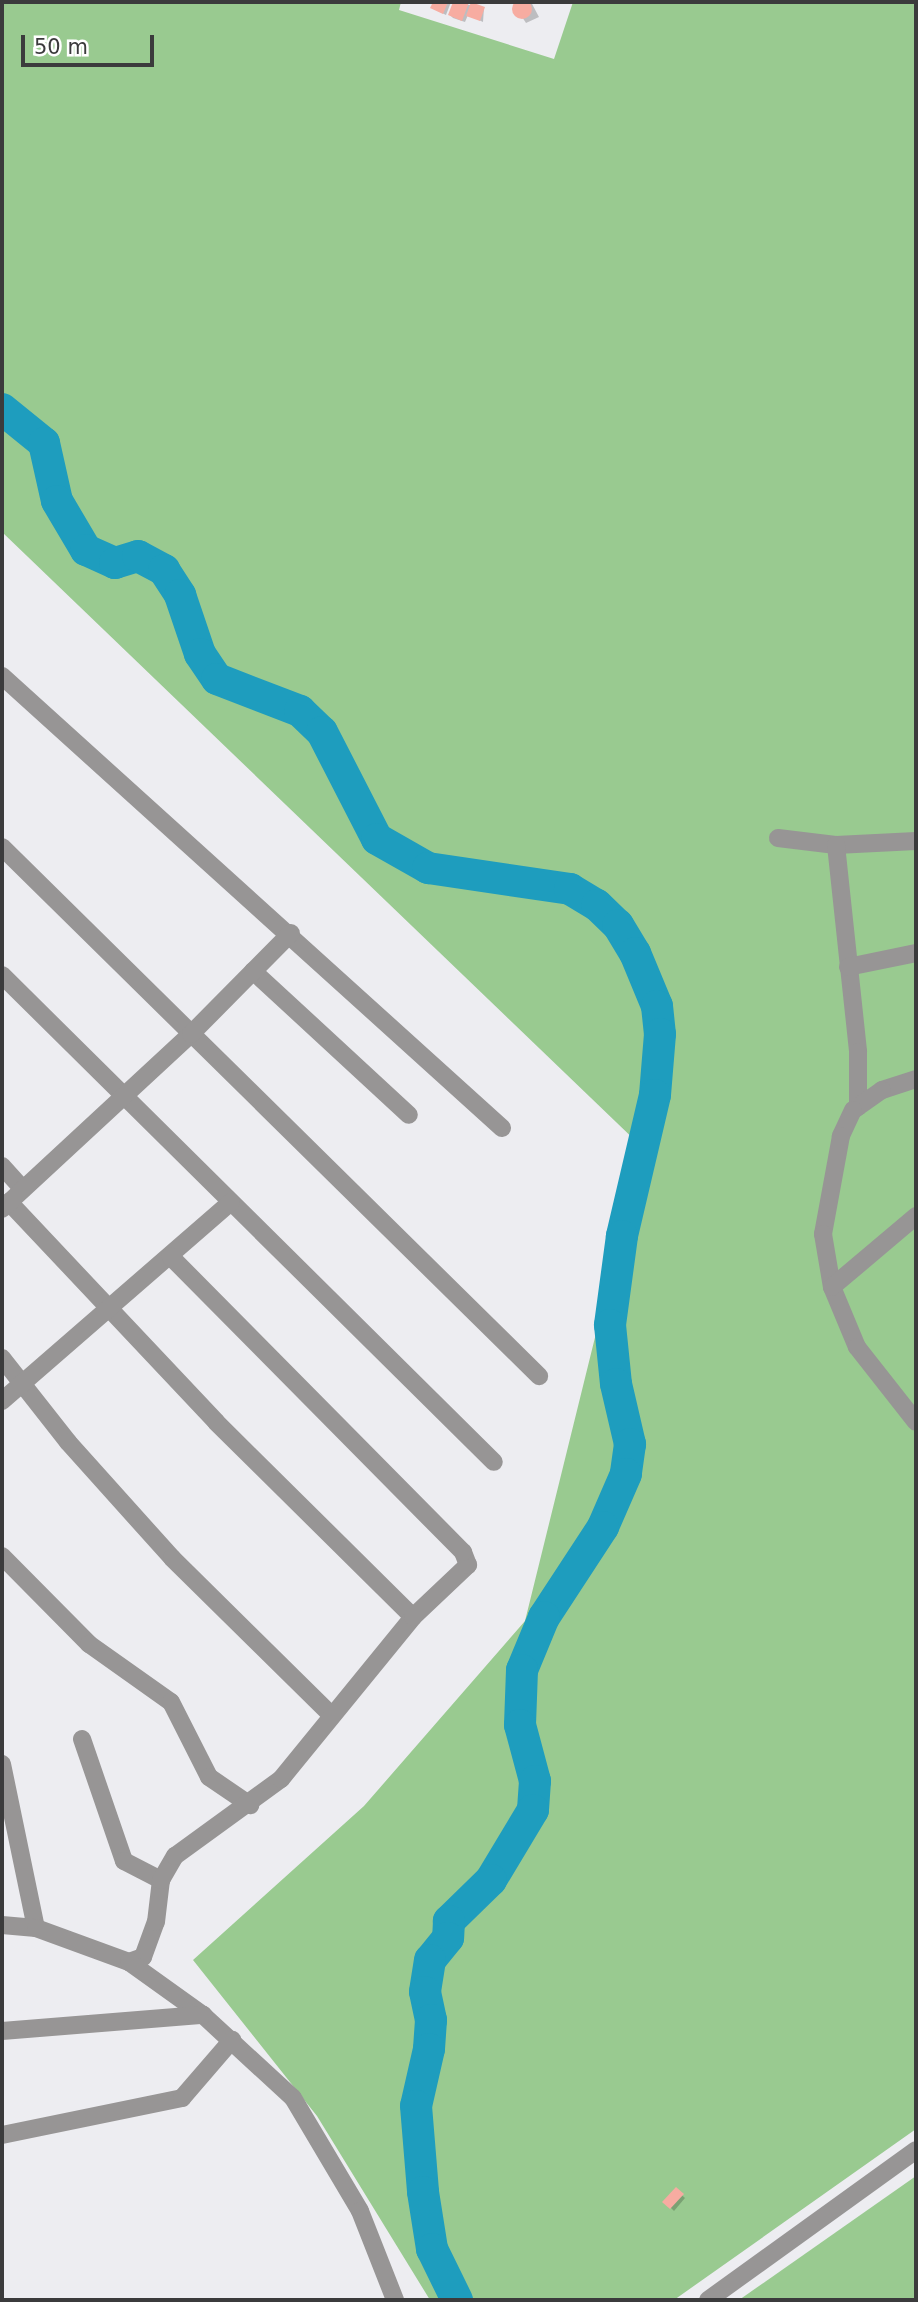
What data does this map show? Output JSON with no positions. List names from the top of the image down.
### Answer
{
  "scale_bar": "50 m"
}
